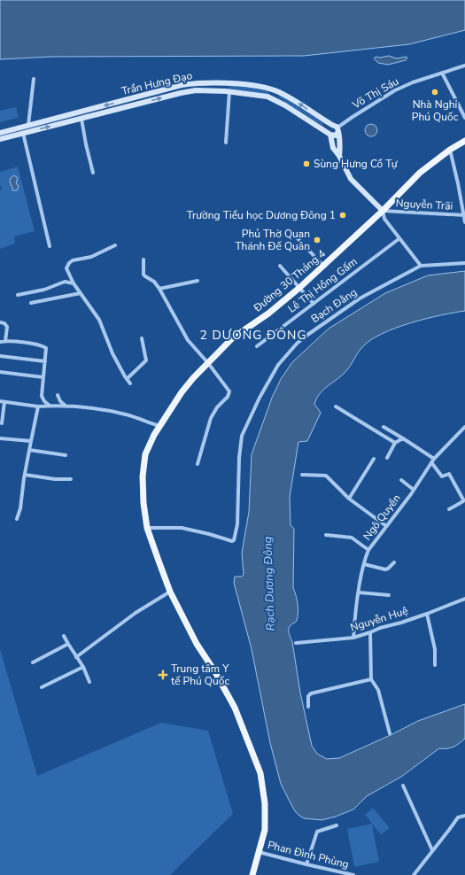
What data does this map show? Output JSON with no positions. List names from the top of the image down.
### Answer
{
  "streets": {
    "main road": ["Trần Hưng Đạo", "Đường 30 Tháng 4"],
    "street": [
      "Võ Thị Sáu",
      "Nguyễn Trãi",
      "Lê Thị Hồng Gấm",
      "Bạch Đằng",
      "Ngô Quyền",
      "Nguyễn Huệ",
      "Phan Đình Phùng"
    ]
  },
  "crossings": [
    ["Trần Hưng Đạo", "Võ Thị Sáu"],
    ["Nguyễn Trãi", "Đường 30 Tháng 4"],
    ["Đường 30 Tháng 4", "Bạch Đằng"],
    ["Đường 30 Tháng 4", "Phan Đình Phùng"],
    ["Ngô Quyền", "Nguyễn Huệ"]
  ],
  "districts": ["2 DƯƠNG ĐÔNG"],
  "water": ["Rạch Dương Đông"],
  "places": {
    "other": [
      "Nhà Nghỉ Phú Quốc",
      "Sùng Hưng Cổ Tự",
      "Trường Tiểu học Dương Đông 1",
      "Phủ Thờ Quan Thánh Đế Quân"
    ],
    "health": ["Trung tâm Y tế Phú Quốc"]
  }
}
